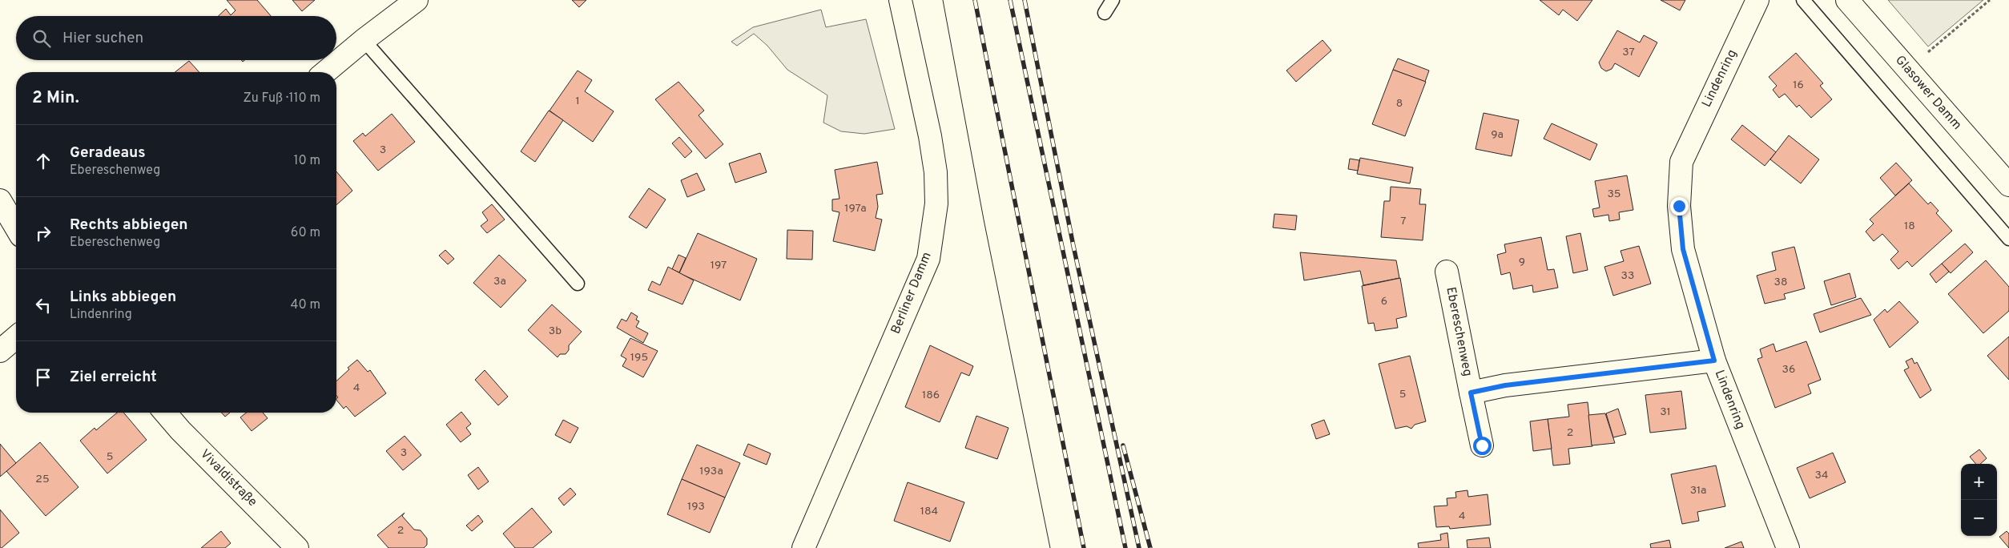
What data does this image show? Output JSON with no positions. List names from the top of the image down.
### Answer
{
  "streets": {
    "street": [
      "Lindenring",
      "Glasower Damm",
      "Berliner Damm",
      "Ebereschenweg",
      "Vivaldistraße"
    ]
  },
  "crossings": [
    ["Lindenring", "Ebereschenweg"]
  ],
  "house_numbers": [
    "37",
    "16",
    "1",
    "8",
    "9a",
    "3",
    "35",
    "197a",
    "7",
    "18",
    "9",
    "197",
    "33",
    "3a",
    "38",
    "6",
    "3b",
    "195",
    "36",
    "4",
    "5",
    "186",
    "31",
    "2",
    "3",
    "5",
    "193a",
    "34",
    "25",
    "31a",
    "193",
    "184",
    "4",
    "2"
  ],
  "page": {
    "search": "Hier suchen",
    "heading": ["2 Min.", "Zu Fuß · 110 m"],
    "list": [
      ["Geradeaus", "Ebereschenweg", "10 m"],
      ["Rechts abbiegen", "Ebereschenweg", "60 m"],
      ["Links abbiegen", "Lindenring", "40 m"],
      "Ziel erreicht"
    ],
    "map_buttons": ["+", "−"]
  }
}
